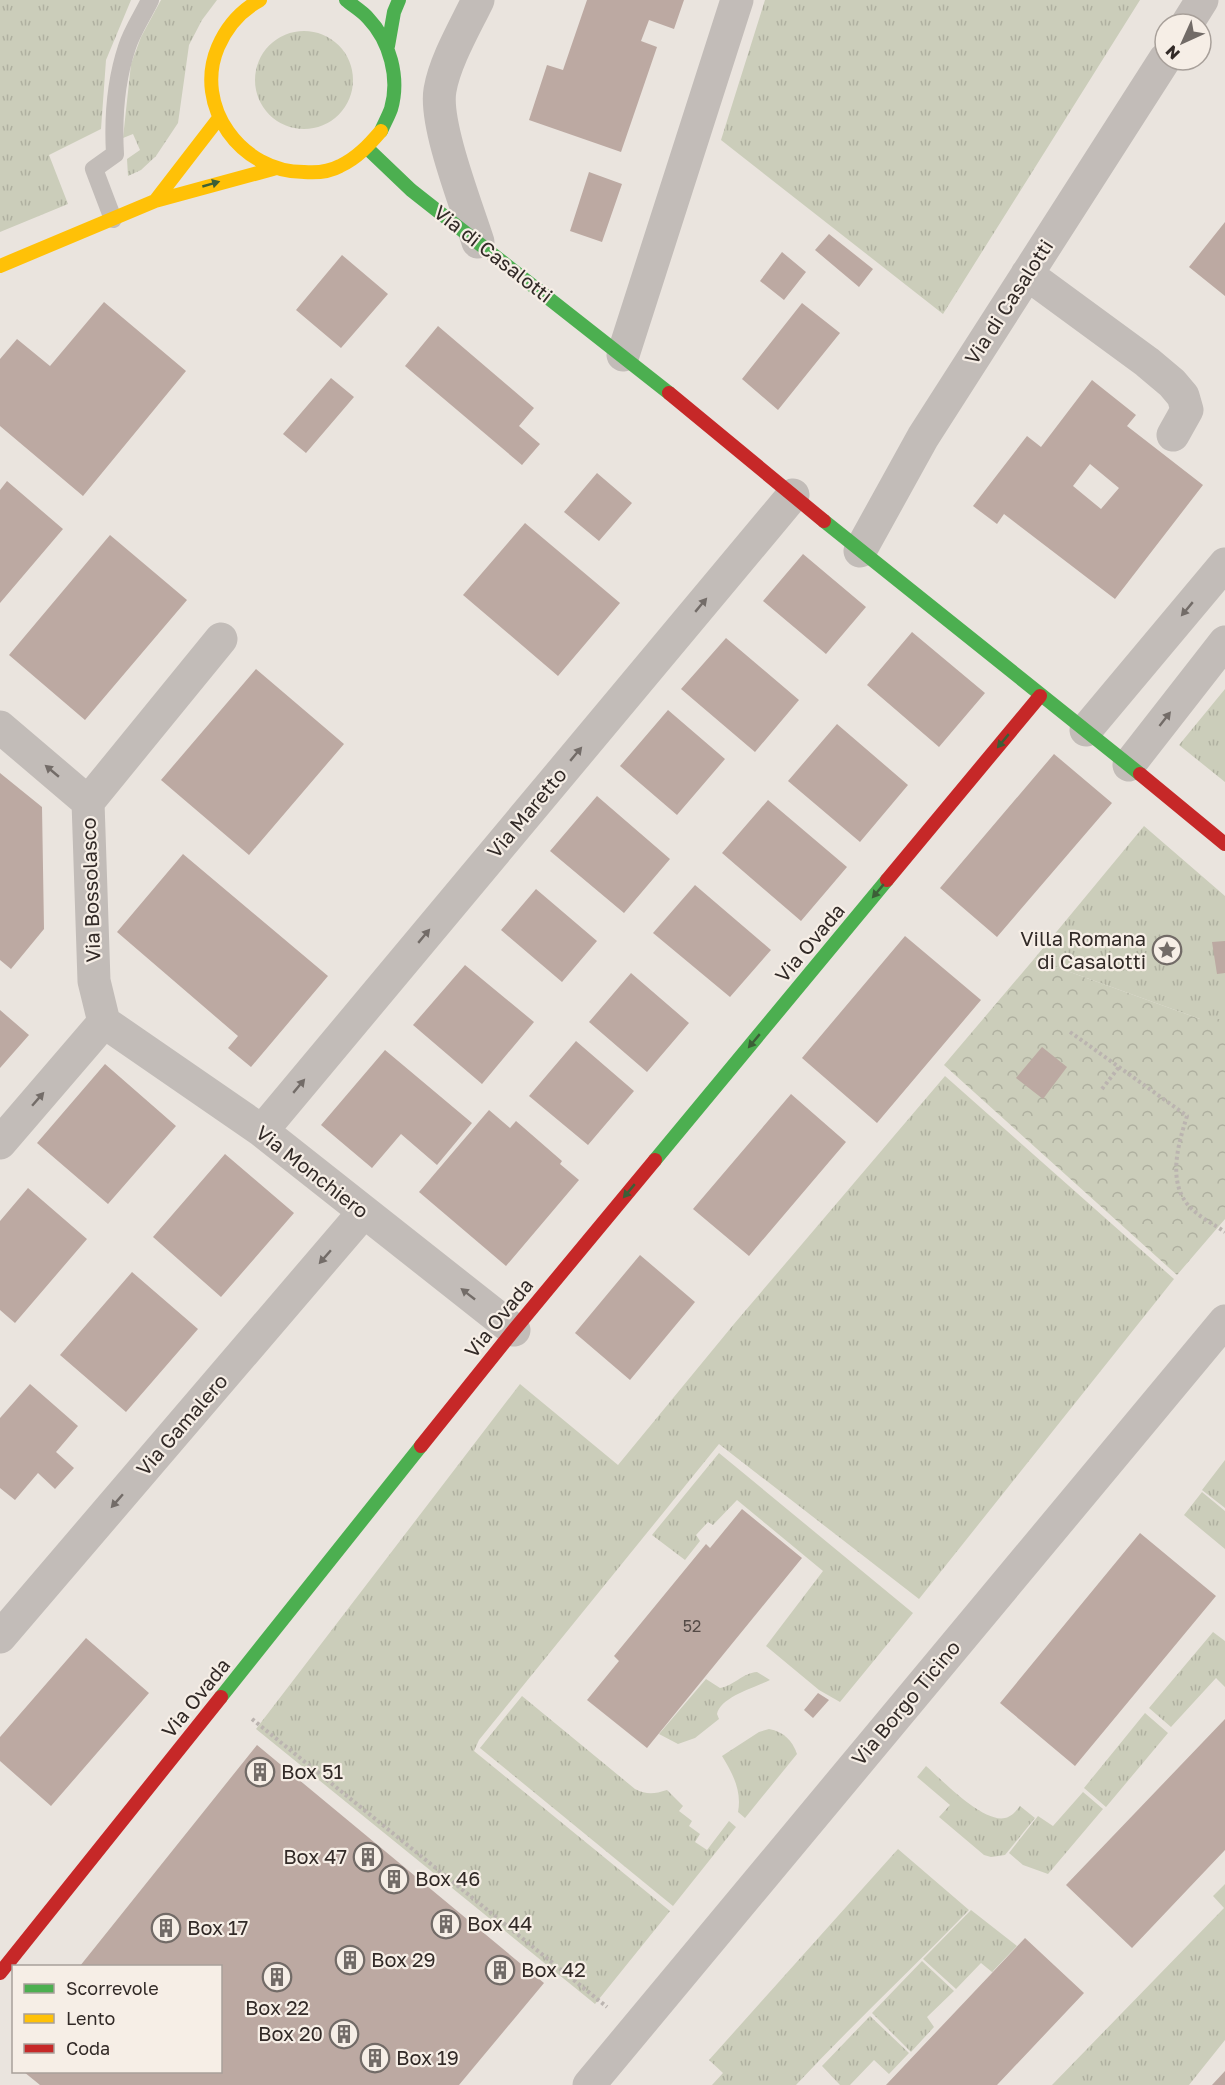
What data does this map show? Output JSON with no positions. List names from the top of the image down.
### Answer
{
  "streets": {
    "street": [
      "Via di Casalotti",
      "Via Maretto",
      "Via Bossolasco",
      "Via Ovada",
      "Via Monchiero",
      "Via Gamalero",
      "Via Borgo Ticino"
    ]
  },
  "crossings": [
    ["Via di Casalotti", "Via Maretto"],
    ["Via di Casalotti", "Via Ovada"],
    ["Via Maretto", "Via Monchiero"],
    ["Via Bossolasco", "Via Monchiero"],
    ["Via Ovada", "Via Monchiero"],
    ["Via Monchiero", "Via Gamalero"]
  ],
  "one_way": [
    "Via Maretto",
    "Via Ovada",
    "Via Monchiero",
    "Via Gamalero"
  ],
  "places": {
    "place": ["Villa Romana di Casalotti"],
    "building": [
      "Box 51",
      "Box 47",
      "Box 46",
      "Box 44",
      "Box 17",
      "Box 29",
      "Box 42",
      "Box 22",
      "Box 20",
      "Box 19"
    ]
  },
  "house_numbers": ["52"],
  "legend": ["Scorrevole", "Lento", "Coda"],
  "north": "bottom left"
}
